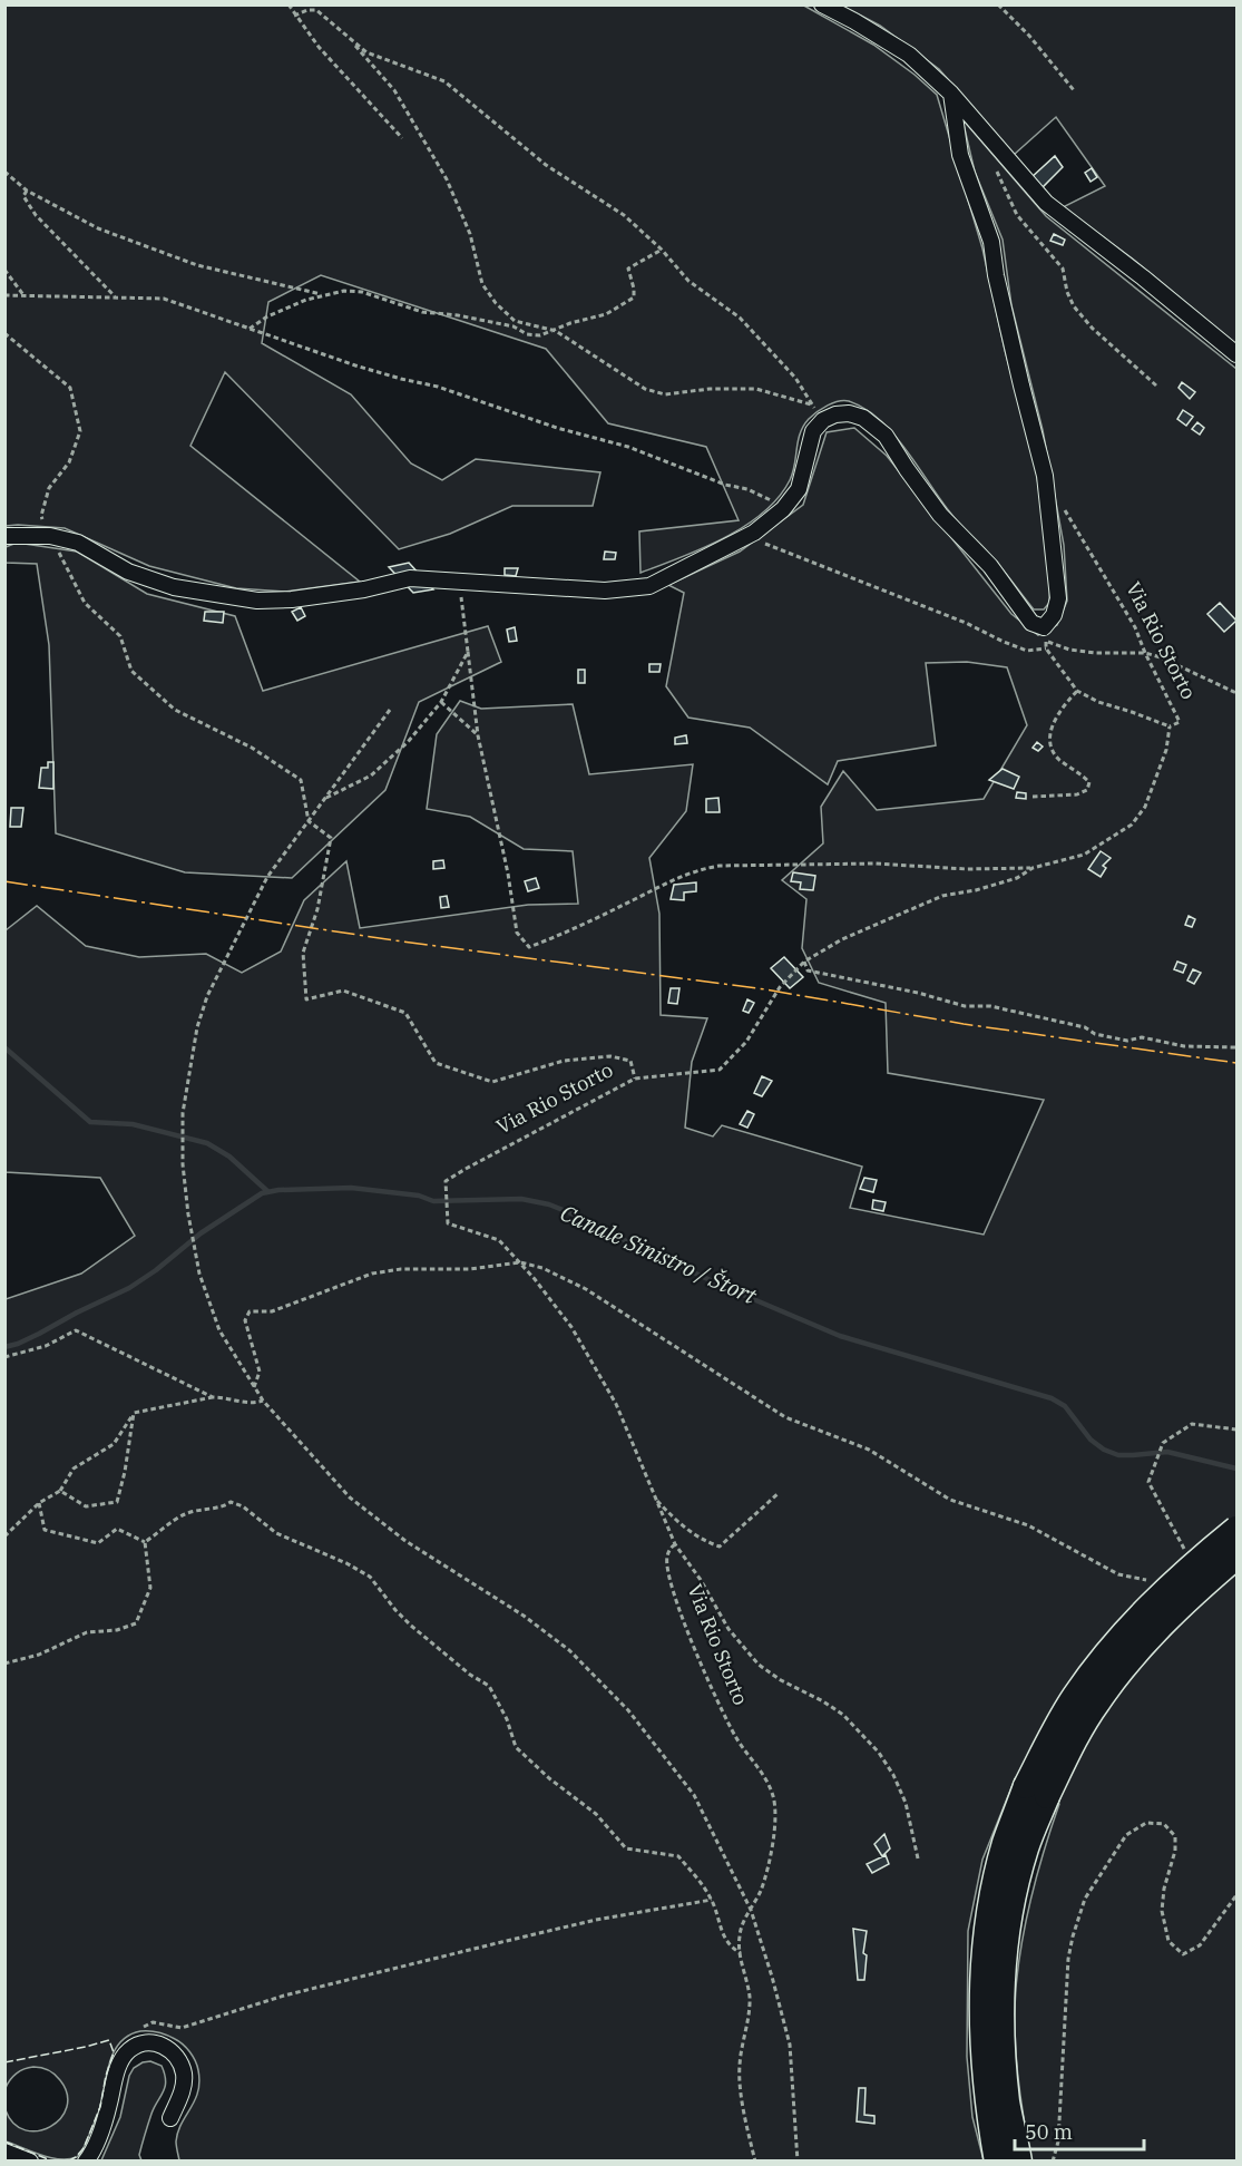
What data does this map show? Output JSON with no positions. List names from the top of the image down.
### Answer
{
  "streets": {
    "path": ["Via Rio Storto"]
  },
  "water": ["Canale Sinistro / Štort"],
  "scale_bar": "50 m"
}
